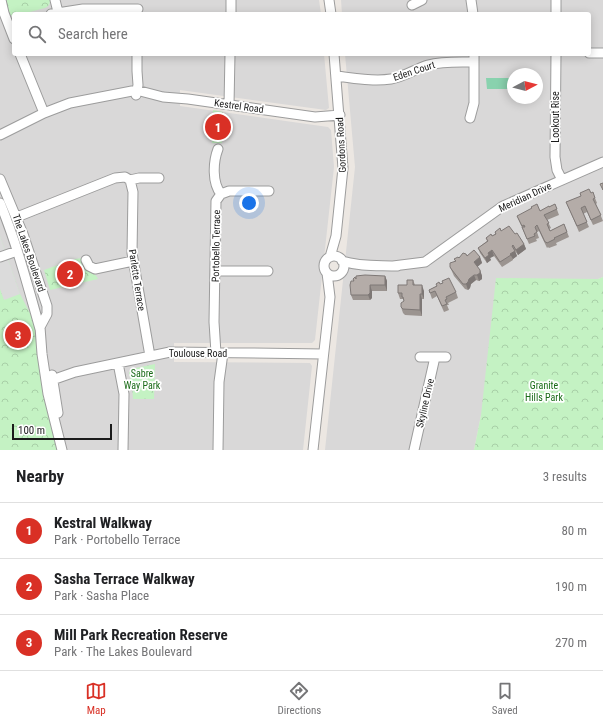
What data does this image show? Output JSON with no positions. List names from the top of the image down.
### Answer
{
  "streets": {
    "street": [
      "Eden Court",
      "Kestrel Road",
      "Lookout Rise",
      "Gordons Road",
      "Meridian Drive",
      "Portobello Terrace",
      "The Lakes Boulevard",
      "Parlette Terrace",
      "Toulouse Road",
      "Skyline Drive"
    ]
  },
  "crossings": [
    ["Eden Court", "Gordons Road"],
    ["Kestrel Road", "Gordons Road"],
    ["Lookout Rise", "Meridian Drive"],
    ["Gordons Road", "Meridian Drive"],
    ["Portobello Terrace", "Toulouse Road"],
    ["The Lakes Boulevard", "Toulouse Road"],
    ["Parlette Terrace", "Toulouse Road"]
  ],
  "parks": ["Sabre Way Park", "Granite Hills Park"],
  "scale_bar": "100 m",
  "north": "right",
  "page": {
    "search": "Search here",
    "pins": ["1", "2", "3"],
    "scale": "100 m",
    "heading": ["Nearby", "3 results"],
    "list": [
      {
        "mark": "1",
        "name": "Kestral Walkway",
        "note": "Park · Portobello Terrace",
        "value": "80 m"
      },
      {
        "mark": "2",
        "name": "Sasha Terrace Walkway",
        "note": "Park · Sasha Place",
        "value": "190 m"
      },
      {
        "mark": "3",
        "name": "Mill Park Recreation Reserve",
        "note": "Park · The Lakes Boulevard",
        "value": "270 m"
      }
    ],
    "nav": ["Map", "Directions", "Saved"]
  }
}
